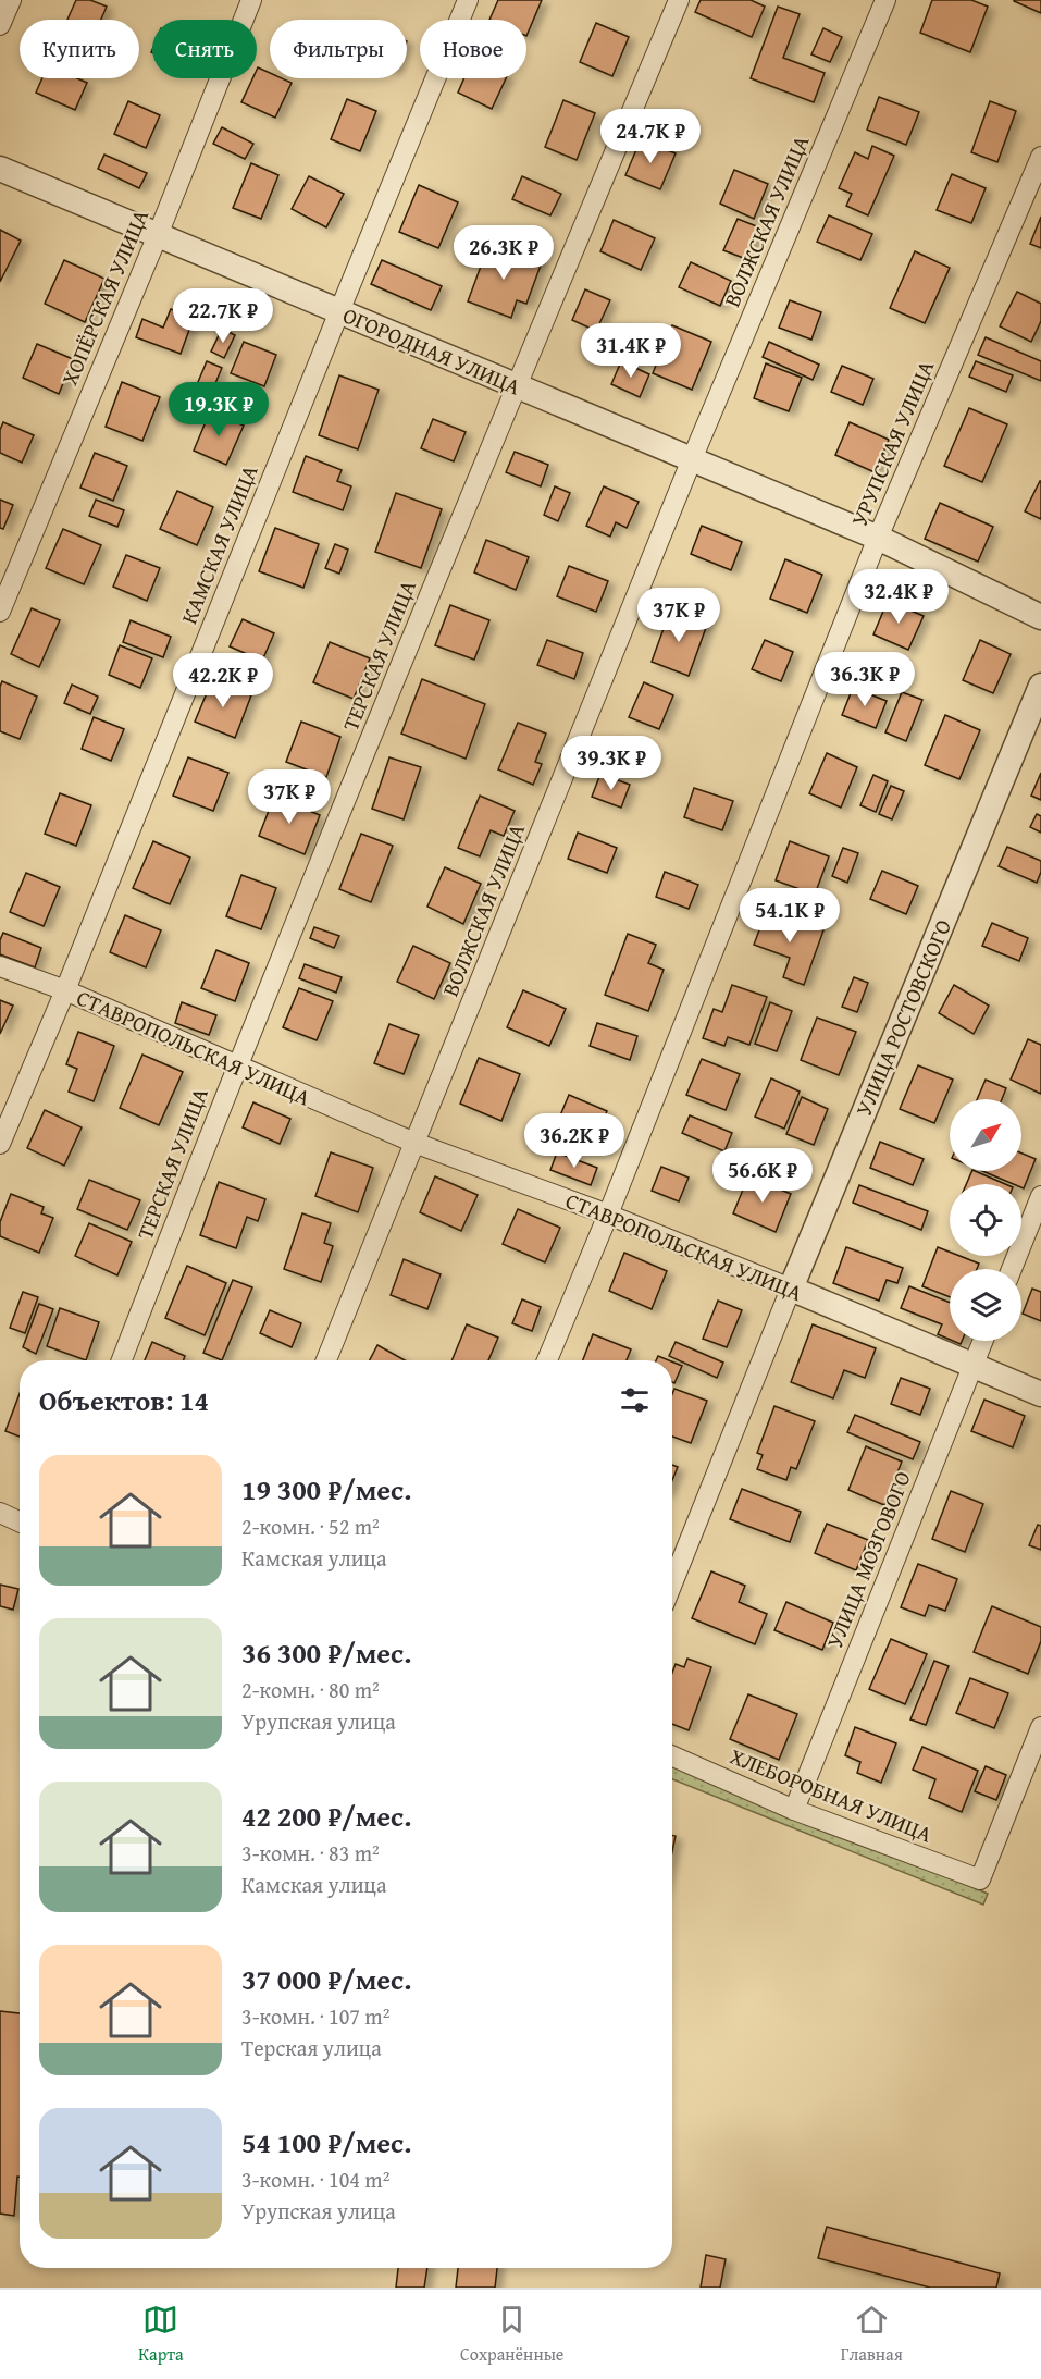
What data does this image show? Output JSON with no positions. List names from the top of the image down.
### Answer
{
  "streets": {
    "street": [
      "ВОЛЖСКАЯ УЛИЦА",
      "ХОПЁРСКАЯ УЛИЦА",
      "ОГОРОДНАЯ УЛИЦА",
      "УРУПСКАЯ УЛИЦА",
      "КАМСКАЯ УЛИЦА",
      "ТЕРСКАЯ УЛИЦА",
      "УЛИЦА РОСТОВСКОГО",
      "СТАВРОПОЛЬСКАЯ УЛИЦА",
      "УЛИЦА МОЗГОВОГО",
      "ХЛЕБОРОБНАЯ УЛИЦА"
    ]
  },
  "crossings": [
    ["ВОЛЖСКАЯ УЛИЦА", "ОГОРОДНАЯ УЛИЦА"],
    ["ВОЛЖСКАЯ УЛИЦА", "СТАВРОПОЛЬСКАЯ УЛИЦА"],
    ["ХОПЁРСКАЯ УЛИЦА", "ОГОРОДНАЯ УЛИЦА"],
    ["ОГОРОДНАЯ УЛИЦА", "УРУПСКАЯ УЛИЦА"],
    ["ОГОРОДНАЯ УЛИЦА", "КАМСКАЯ УЛИЦА"],
    ["ОГОРОДНАЯ УЛИЦА", "ТЕРСКАЯ УЛИЦА"],
    ["УРУПСКАЯ УЛИЦА", "СТАВРОПОЛЬСКАЯ УЛИЦА"],
    ["КАМСКАЯ УЛИЦА", "СТАВРОПОЛЬСКАЯ УЛИЦА"],
    ["ТЕРСКАЯ УЛИЦА", "СТАВРОПОЛЬСКАЯ УЛИЦА"],
    ["УЛИЦА РОСТОВСКОГО", "СТАВРОПОЛЬСКАЯ УЛИЦА"],
    ["СТАВРОПОЛЬСКАЯ УЛИЦА", "УЛИЦА МОЗГОВОГО"],
    ["УЛИЦА МОЗГОВОГО", "ХЛЕБОРОБНАЯ УЛИЦА"]
  ],
  "north": "top right",
  "page": {
    "chip": [
      "Купить",
      "Снять",
      "Фильтры",
      "Новое"
    ],
    "price": [
      "24.7K ₽",
      "26.3K ₽",
      "22.7K ₽",
      "31.4K ₽",
      "19.3K ₽",
      "32.4K ₽",
      "37K ₽",
      "36.3K ₽",
      "42.2K ₽",
      "39.3K ₽",
      "37K ₽",
      "54.1K ₽",
      "36.2K ₽",
      "56.6K ₽"
    ],
    "heading": "Объектов: 14",
    "list": [
      {
        "name": "19 300 ₽/мес.",
        "note": "2-комн. · 52 m² · Камская улица"
      },
      {
        "name": "36 300 ₽/мес.",
        "note": "2-комн. · 80 m² · Урупская улица"
      },
      {
        "name": "42 200 ₽/мес.",
        "note": "3-комн. · 83 m² · Камская улица"
      },
      {
        "name": "37 000 ₽/мес.",
        "note": "3-комн. · 107 m² · Терская улица"
      },
      {
        "name": "54 100 ₽/мес.",
        "note": "3-комн. · 104 m² · Урупская улица"
      }
    ],
    "tabs": ["Карта", "Сохранённые", "Главная"]
  }
}
